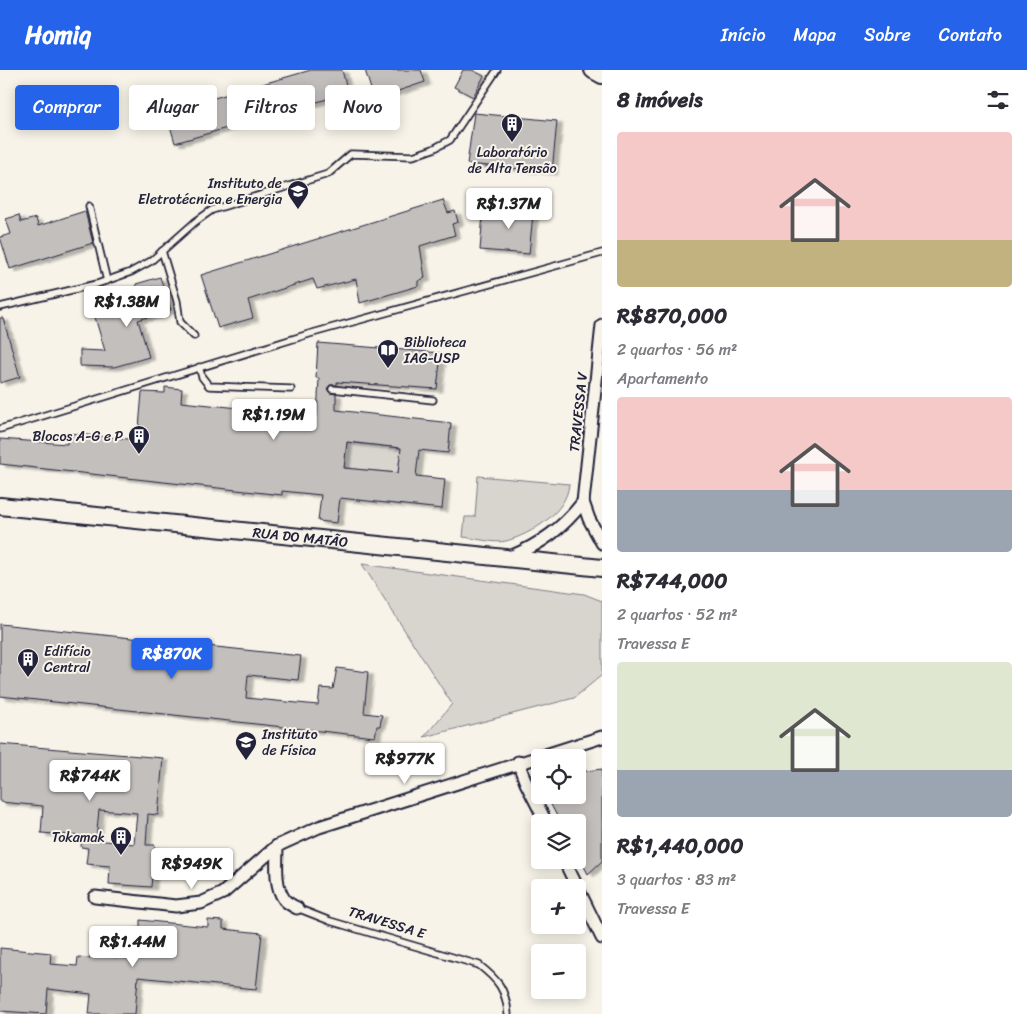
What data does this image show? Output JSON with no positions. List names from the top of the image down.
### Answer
{
  "streets": {
    "street": ["TRAVESSA V", "RUA DO MATÃO", "TRAVESSA E"]
  },
  "places": {
    "building": [
      "Laboratório de Alta Tensão",
      "Blocos A-G e P",
      "Edifício Central",
      "Tokamak"
    ],
    "school or university": ["Instituto de Eletrotécnica e Energia", "Instituto de Física"],
    "library": ["Biblioteca IAG-USP"]
  },
  "page": {
    "header": "Homiq",
    "nav": [
      "Início",
      "Mapa",
      "Sobre",
      "Contato"
    ],
    "heading": "8 imóveis",
    "chip": [
      "Comprar",
      "Alugar",
      "Filtros",
      "Novo"
    ],
    "list": [
      {
        "name": "R$870,000",
        "note": "2 quartos · 56 m² · Apartamento"
      },
      {
        "name": "R$744,000",
        "note": "2 quartos · 52 m² · Travessa E"
      },
      {
        "name": "R$1,440,000",
        "note": "3 quartos · 83 m² · Travessa E"
      }
    ],
    "price": [
      "R$1.37M",
      "R$1.38M",
      "R$1.19M",
      "R$870K",
      "R$977K",
      "R$744K",
      "R$949K",
      "R$1.44M"
    ],
    "map_buttons": ["+", "−"]
  }
}
